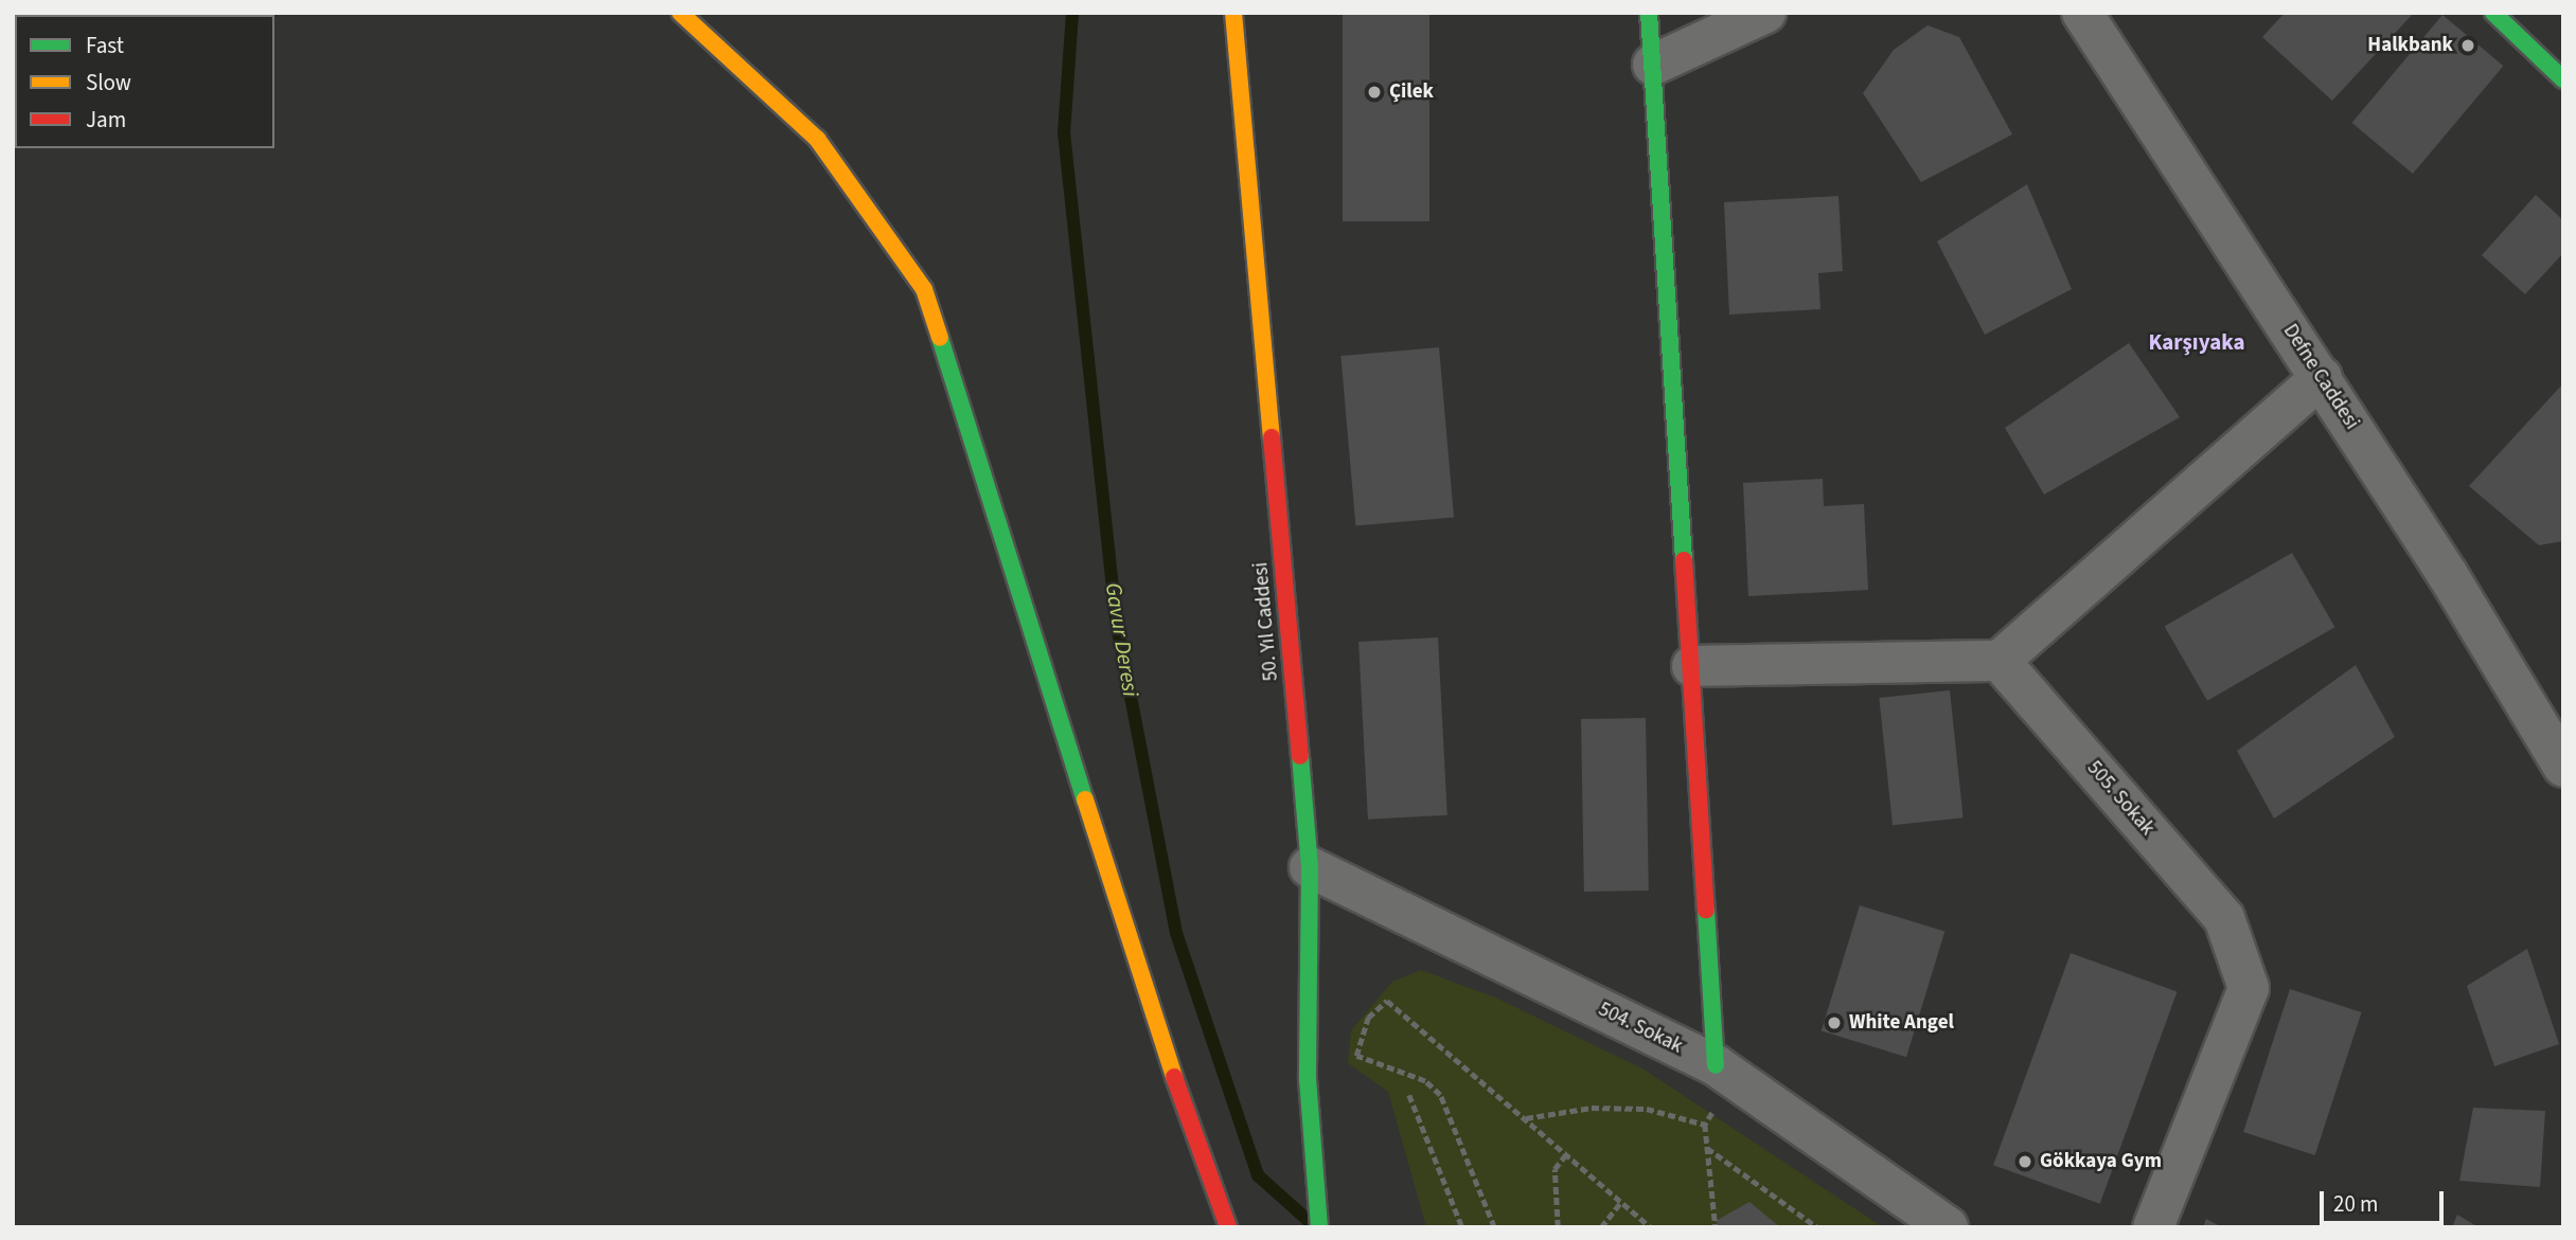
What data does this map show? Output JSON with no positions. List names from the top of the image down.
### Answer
{
  "streets": {
    "main road": ["50. Yıl Caddesi"],
    "street": ["Defne Caddesi", "505. Sokak", "504. Sokak"]
  },
  "crossings": [
    ["50. Yıl Caddesi", "504. Sokak"]
  ],
  "districts": ["Karşıyaka"],
  "water": ["Gavur Deresi"],
  "places": [
    "Halkbank",
    "Çilek",
    "White Angel",
    "Gökkaya Gym"
  ],
  "legend": ["Fast", "Slow", "Jam"],
  "scale_bar": "20 m"
}
